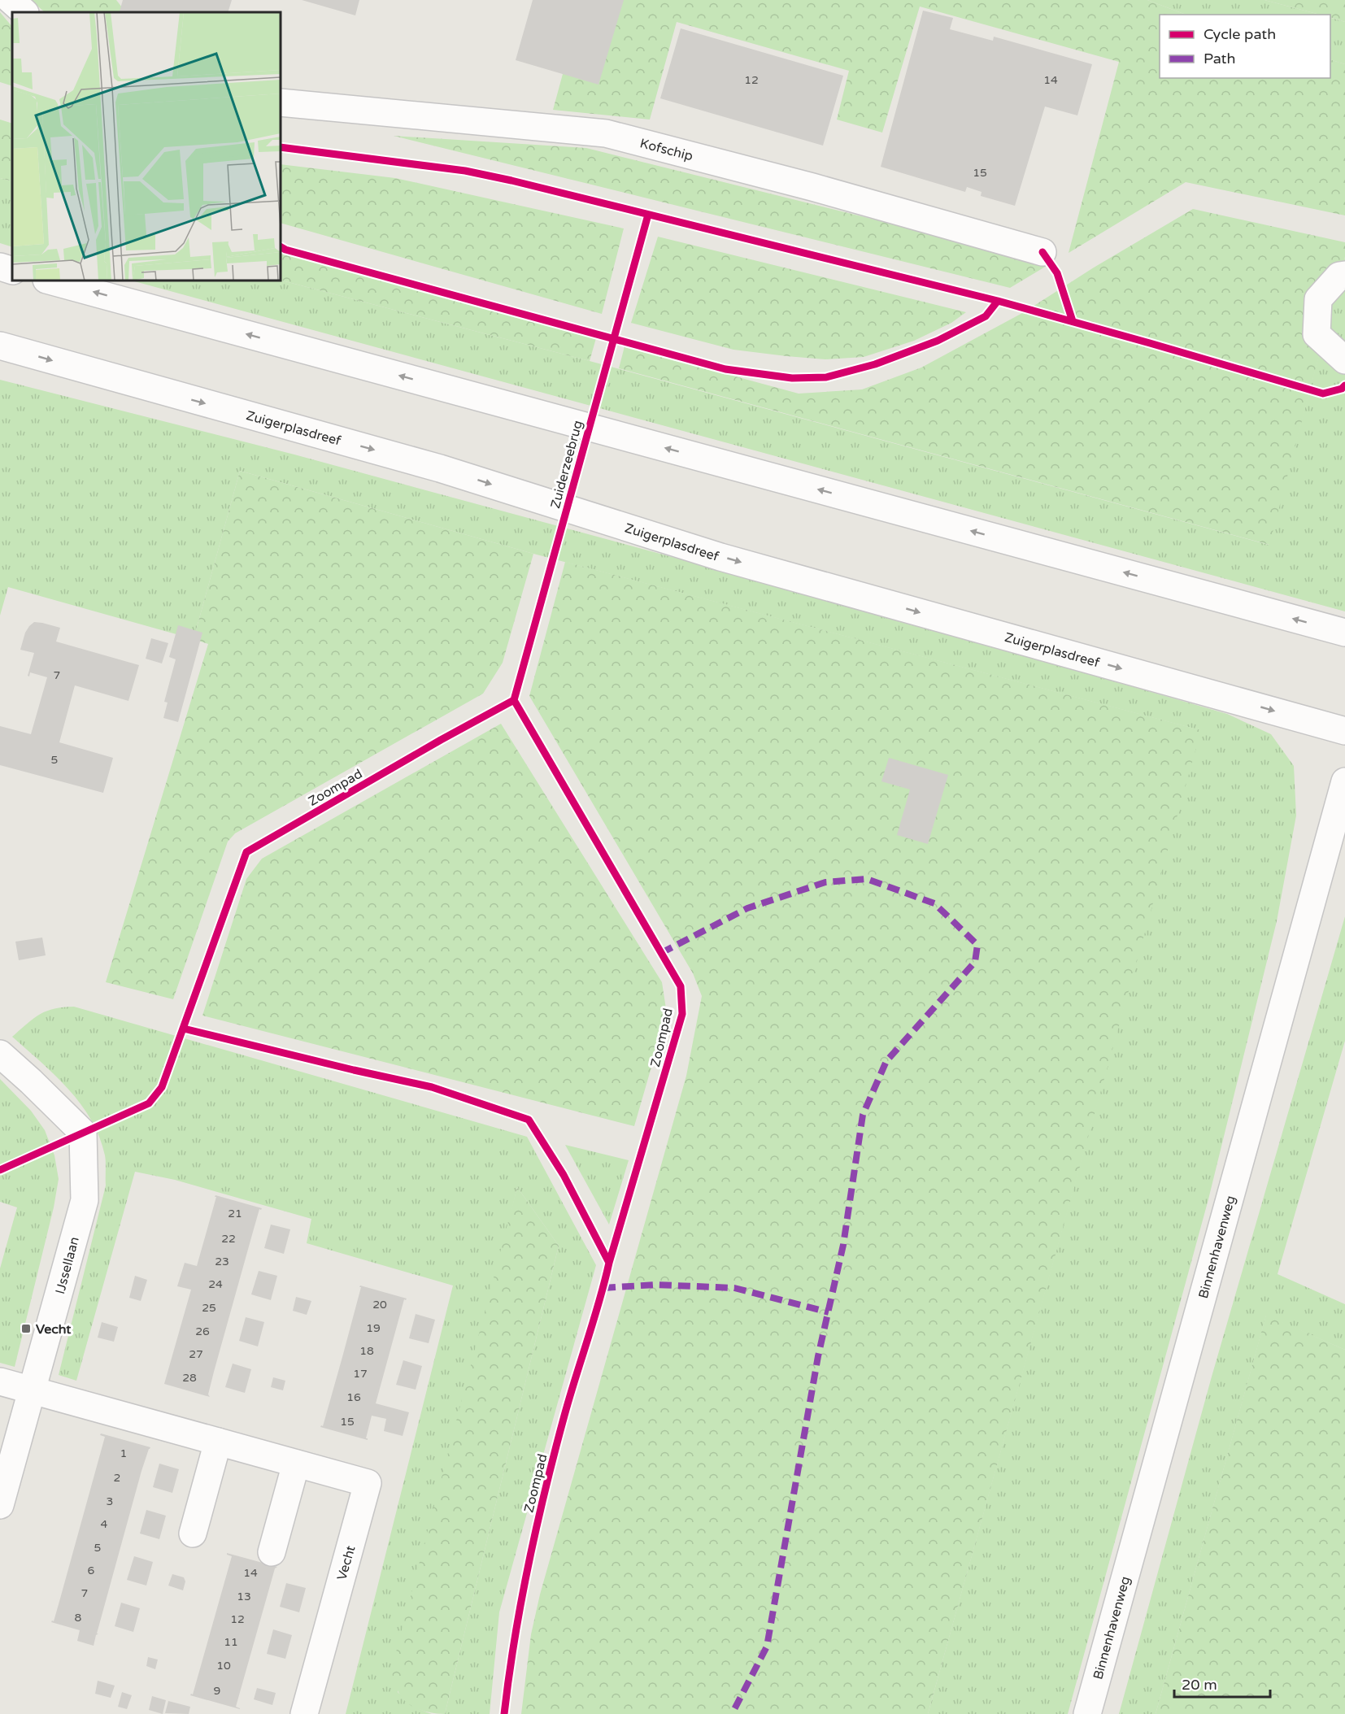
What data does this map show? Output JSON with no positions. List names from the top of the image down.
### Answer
{
  "streets": {
    "street": [
      "Kofschip",
      "Zuigerplasdreef",
      "Binnenhavenweg",
      "IJssellaan",
      "Vecht"
    ],
    "cycle path": ["Zuiderzeebrug", "Zoompad"]
  },
  "crossings": [
    ["IJssellaan", "Vecht"]
  ],
  "places": {
    "transit": ["Vecht"]
  },
  "house_numbers": [
    "12",
    "14",
    "15",
    "7",
    "5",
    "21",
    "22",
    "23",
    "24",
    "20",
    "25",
    "19",
    "26",
    "18",
    "27",
    "17",
    "28",
    "16",
    "15",
    "1",
    "2",
    "3",
    "4",
    "5",
    "6",
    "14",
    "7",
    "13",
    "8",
    "12",
    "11",
    "10",
    "9"
  ],
  "legend": ["Cycle path", "Path"],
  "scale_bar": "20 m"
}
